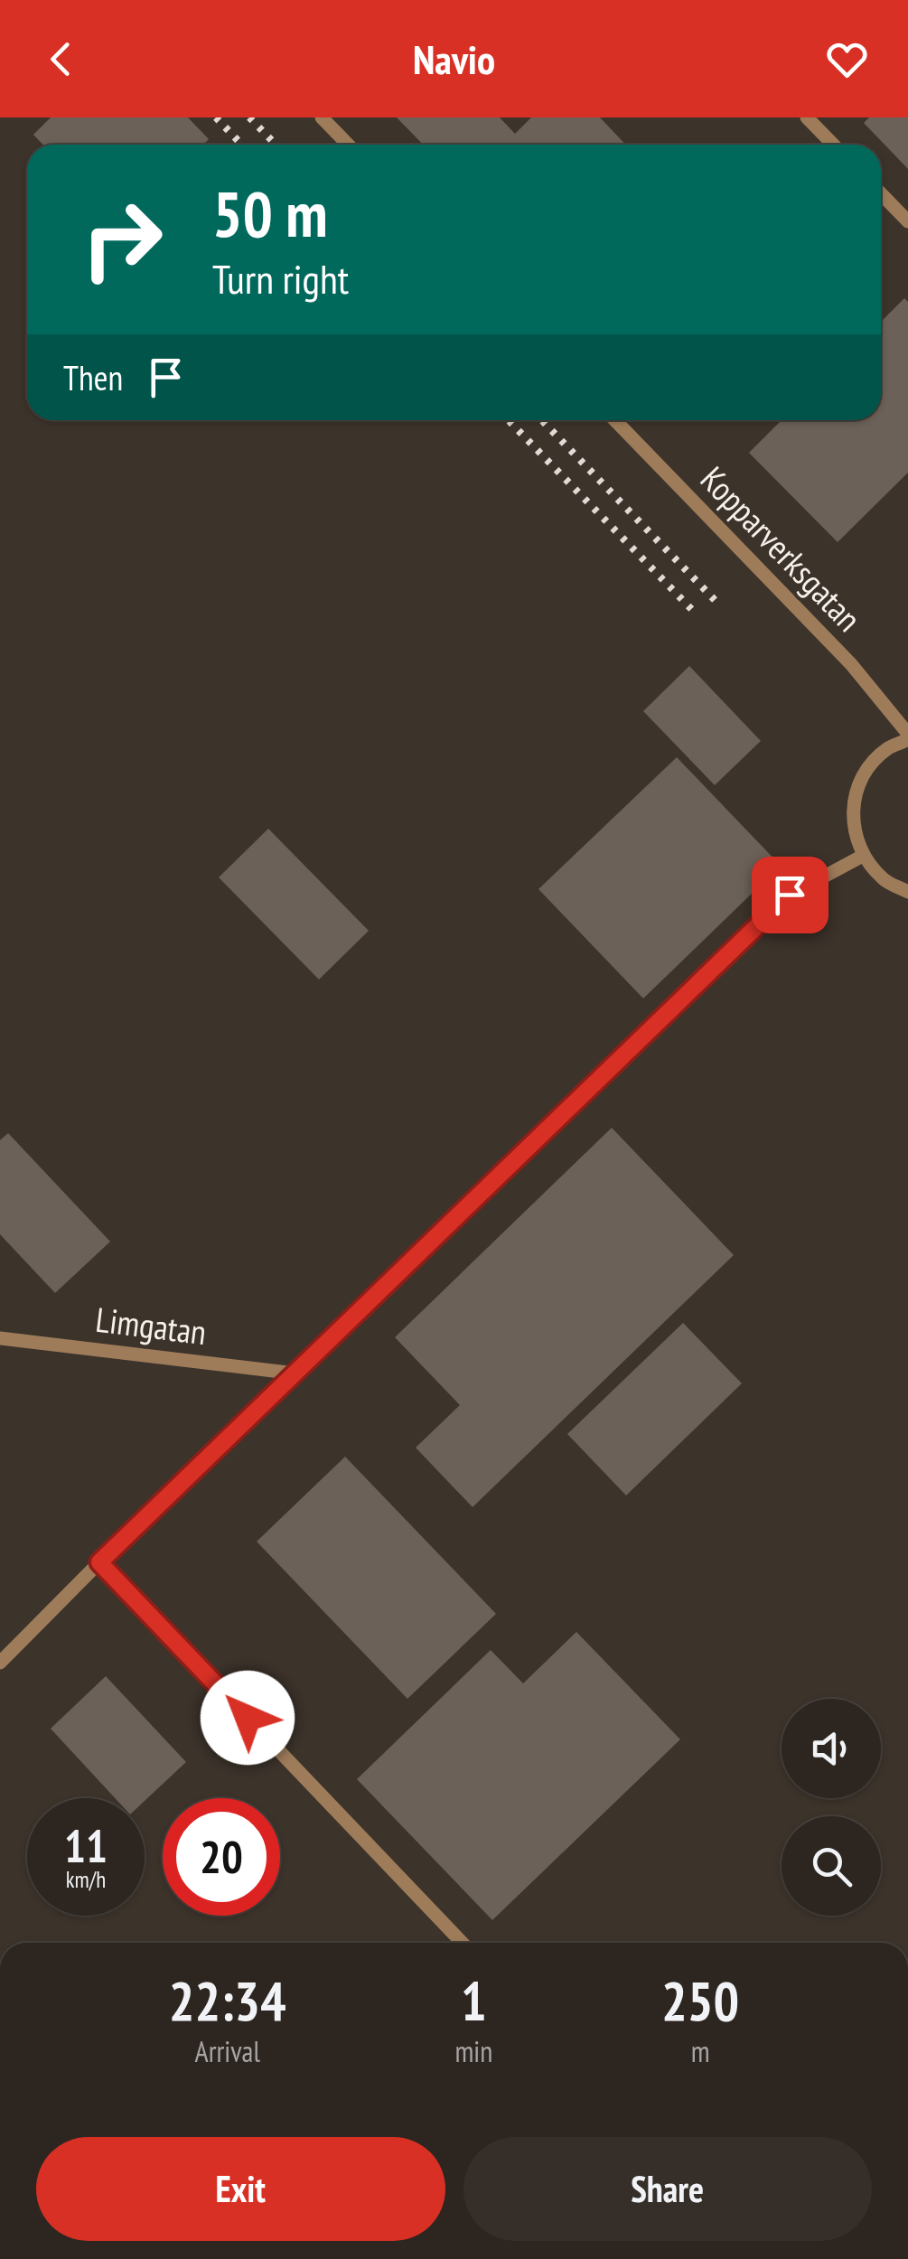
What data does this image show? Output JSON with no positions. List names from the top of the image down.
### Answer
{
  "streets": {
    "lane": ["Kopparverksgatan", "Limgatan"]
  },
  "page": {
    "header": "Navio",
    "turn": ["50 m", "Turn right"],
    "then": "Then",
    "speed": "11 km/h",
    "limit": "20",
    "eta": [
      "22:34",
      "Arrival",
      "1",
      "min",
      "250",
      "m"
    ],
    "buttons": ["Exit", "Share"]
  }
}
